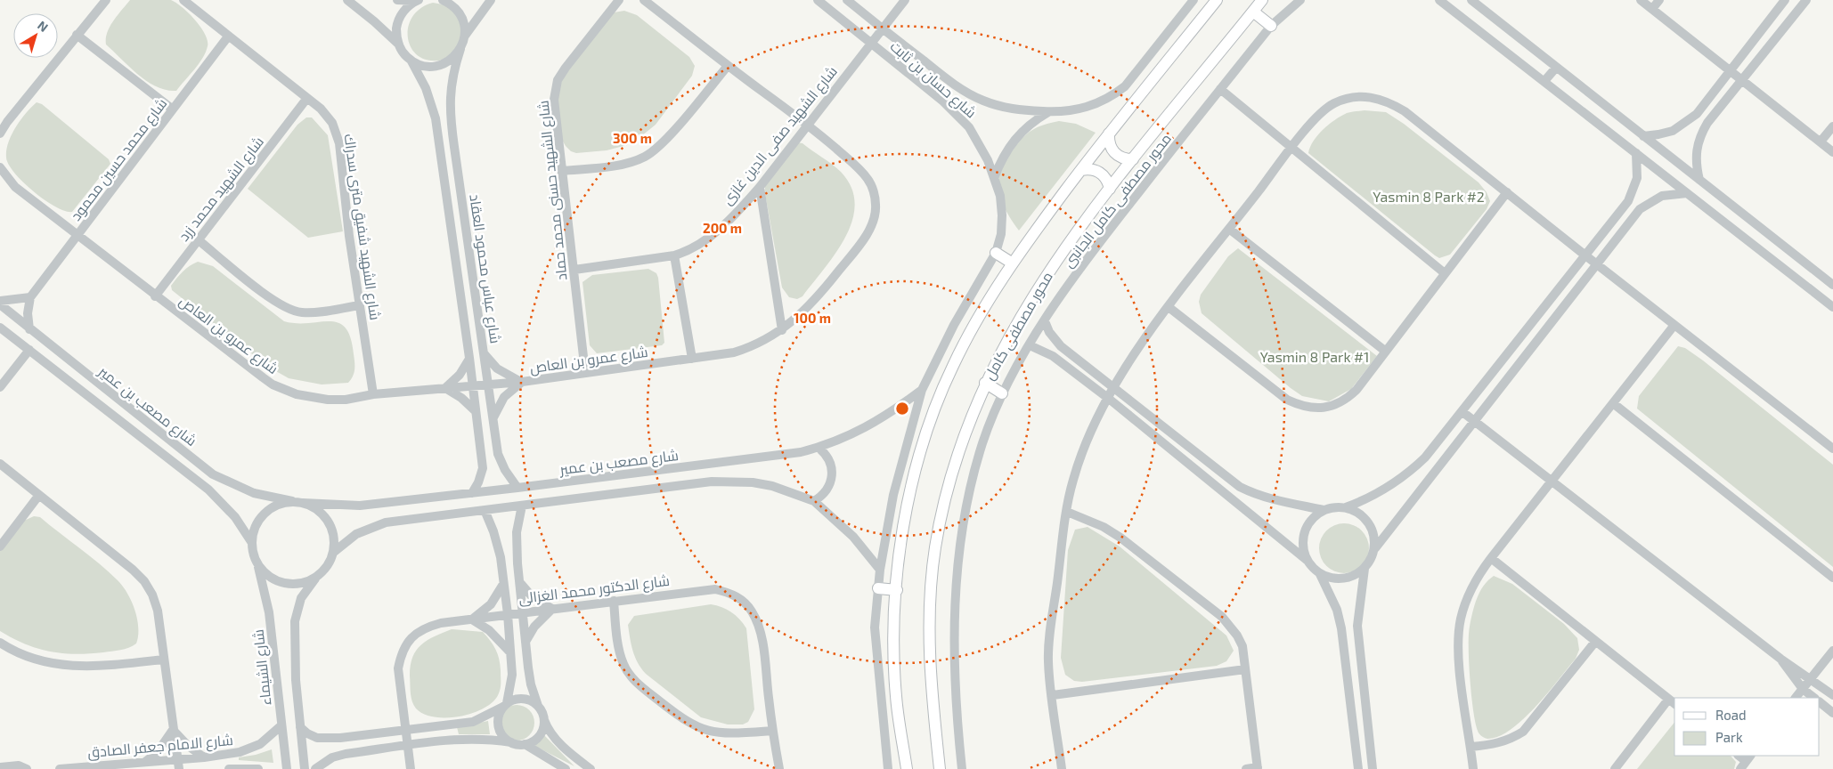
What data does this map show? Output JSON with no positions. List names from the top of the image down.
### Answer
{
  "streets": {
    "main road": ["محور مصطفى كامل"],
    "street": [
      "شارع حسان بن ثابت",
      "شارع الشهيد صفى الدين غازى",
      "شارع محمد حسين محمود",
      "شارع الشهيد محمد زرد",
      "شارع الشهيد حسنى محمد حماد",
      "محور مصطفى كامل الجانبى",
      "شارع الشهيد شفيق مترى سدراك",
      "شارع عباس محمود العقاد",
      "شارع عمرو بن العاص",
      "شارع مصعب بن عمير",
      "شارع الدكتور محمد الغزالى",
      "شارع الشيماء",
      "شارع الامام جعفر الصادق"
    ]
  },
  "crossings": [
    ["شارع حسان بن ثابت", "شارع الشهيد صفى الدين غازى"],
    ["شارع الشهيد صفى الدين غازى", "شارع الشهيد حسنى محمد حماد"],
    ["شارع الشهيد صفى الدين غازى", "شارع عمرو بن العاص"],
    ["شارع محمد حسين محمود", "شارع الشهيد شفيق مترى سدراك"],
    ["شارع محمد حسين محمود", "شارع عمرو بن العاص"],
    ["شارع محمد حسين محمود", "شارع مصعب بن عمير"],
    ["شارع الشهيد محمد زرد", "شارع الشهيد شفيق مترى سدراك"],
    ["شارع الشهيد محمد زرد", "شارع عمرو بن العاص"],
    ["شارع الشهيد حسنى محمد حماد", "شارع عمرو بن العاص"],
    ["شارع الشهيد شفيق مترى سدراك", "شارع عمرو بن العاص"],
    ["شارع عباس محمود العقاد", "شارع عمرو بن العاص"],
    ["شارع عباس محمود العقاد", "شارع مصعب بن عمير"],
    ["شارع مصعب بن عمير", "شارع الشيماء"],
    ["شارع الشيماء", "شارع الامام جعفر الصادق"]
  ],
  "parks": ["Yasmin 8 Park #2", "Yasmin 8 Park #1"],
  "legend": ["Road", "Park"],
  "north": "top right",
  "rings": ["300 m", "200 m", "100 m"]
}
